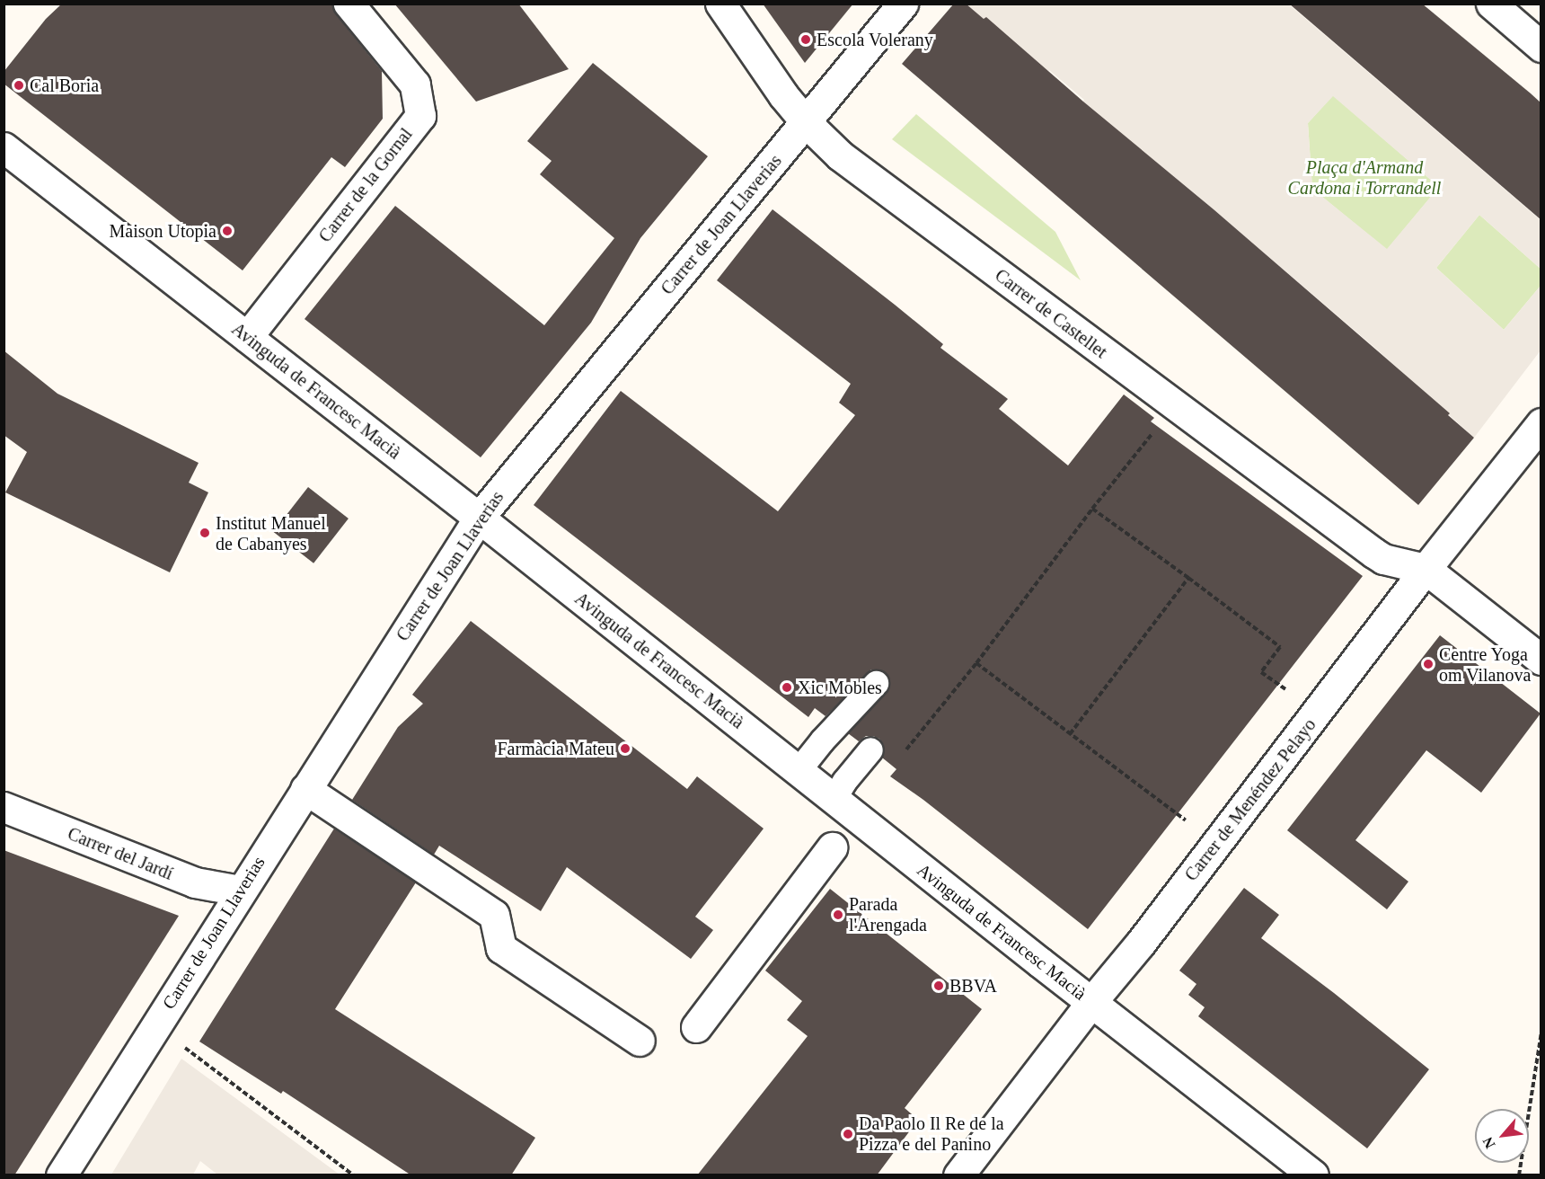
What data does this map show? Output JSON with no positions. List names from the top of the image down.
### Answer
{
  "streets": {
    "street": [
      "Carrer de la Gornal",
      "Carrer de Joan Llaverias",
      "Carrer de Castellet",
      "Avinguda de Francesc Macià",
      "Carrer de Menéndez Pelayo",
      "Carrer del Jardí"
    ]
  },
  "crossings": [
    ["Carrer de la Gornal", "Avinguda de Francesc Macià"],
    ["Carrer de Joan Llaverias", "Carrer de Castellet"],
    ["Carrer de Joan Llaverias", "Avinguda de Francesc Macià"],
    ["Carrer de Joan Llaverias", "Carrer del Jardí"],
    ["Carrer de Castellet", "Carrer de Menéndez Pelayo"],
    ["Avinguda de Francesc Macià", "Carrer de Menéndez Pelayo"]
  ],
  "parks": ["Plaça d'Armand Cardona i Torrandell"],
  "places": [
    "Escola Volerany",
    "Cal Boria",
    "Maison Utopia",
    "Institut Manuel de Cabanyes",
    "Centre Yoga om Vilanova",
    "Xic Mobles",
    "Farmàcia Mateu",
    "Parada l'Arengada",
    "BBVA",
    "Da Paolo Il Re de la Pizza e del Panino"
  ],
  "north": "bottom left"
}
